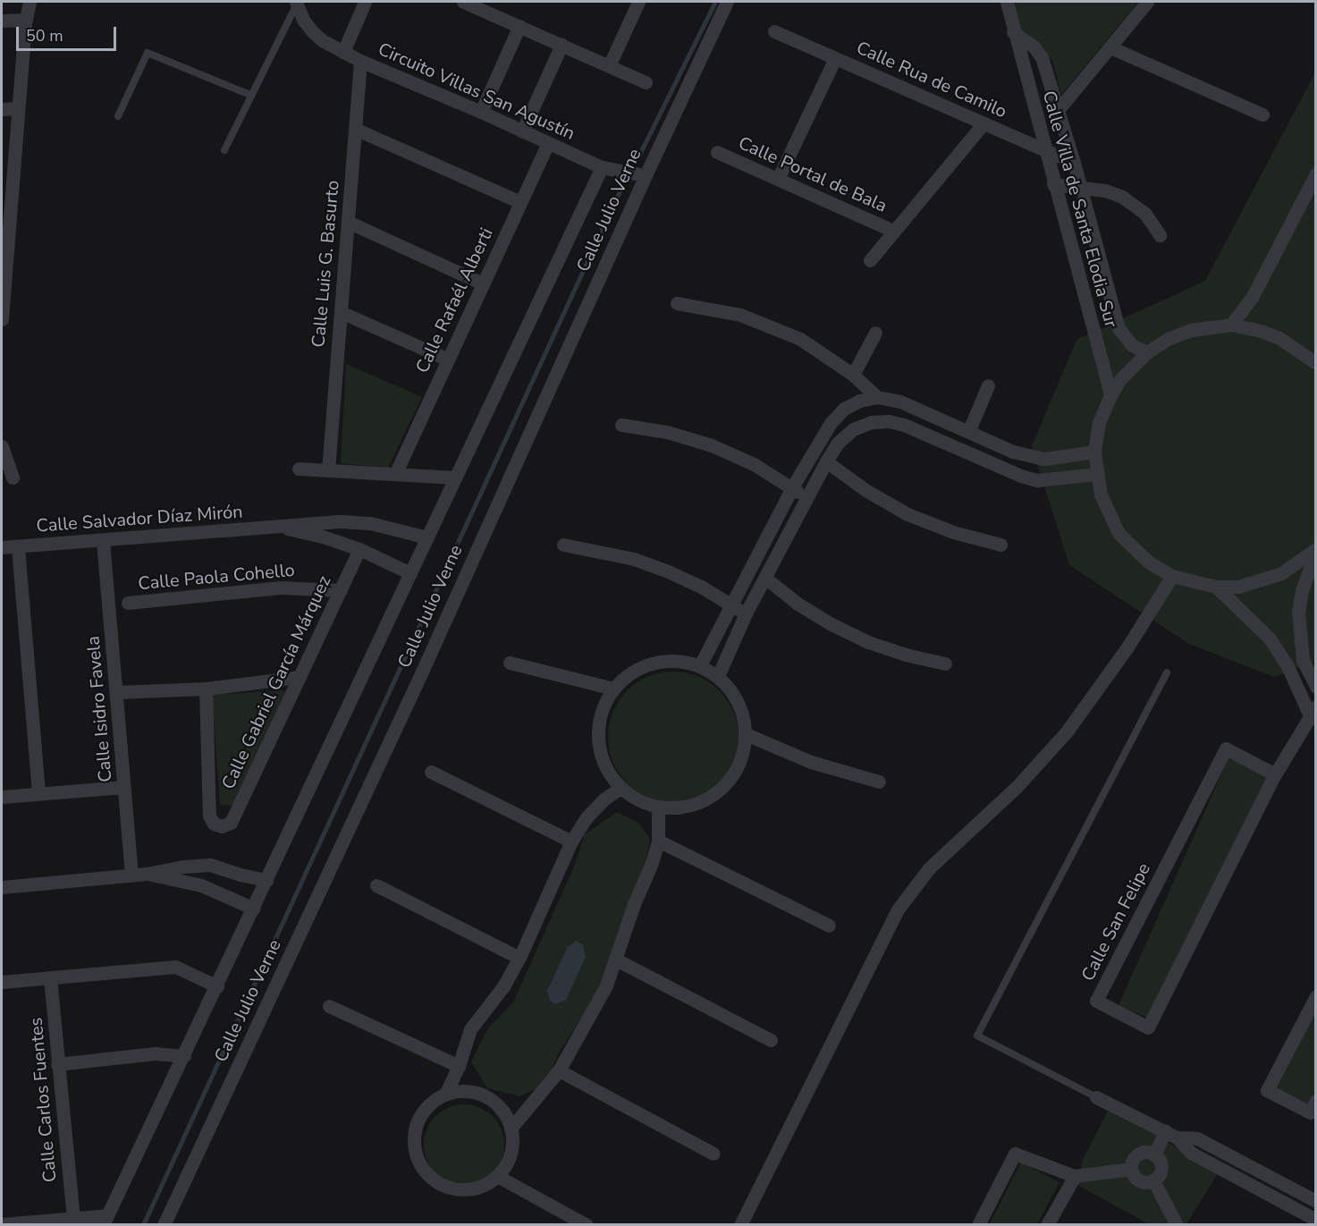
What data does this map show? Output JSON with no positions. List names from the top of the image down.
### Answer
{
  "streets": {
    "street": [
      "Calle Rua de Camilo",
      "Circuito Villas San Agustín",
      "Calle Portal de Bala",
      "Calle Villa de Santa Elodia Sur",
      "Calle Julio Verne",
      "Calle Luis G. Basurto",
      "Calle Rafaél Alberti",
      "Calle Salvador Díaz Mirón",
      "Calle Paola Cohello",
      "Calle Gabriel García Márquez",
      "Calle Isidro Favela",
      "Calle San Felipe",
      "Calle Carlos Fuentes"
    ]
  },
  "crossings": [
    ["Calle Rua de Camilo", "Calle Villa de Santa Elodia Sur"],
    ["Circuito Villas San Agustín", "Calle Julio Verne"],
    ["Circuito Villas San Agustín", "Calle Luis G. Basurto"],
    ["Circuito Villas San Agustín", "Calle Rafaél Alberti"],
    ["Calle Julio Verne", "Calle Salvador Díaz Mirón"],
    ["Calle Salvador Díaz Mirón", "Calle Gabriel García Márquez"],
    ["Calle Salvador Díaz Mirón", "Calle Isidro Favela"],
    ["Calle Paola Cohello", "Calle Gabriel García Márquez"]
  ],
  "scale_bar": "50 m"
}
